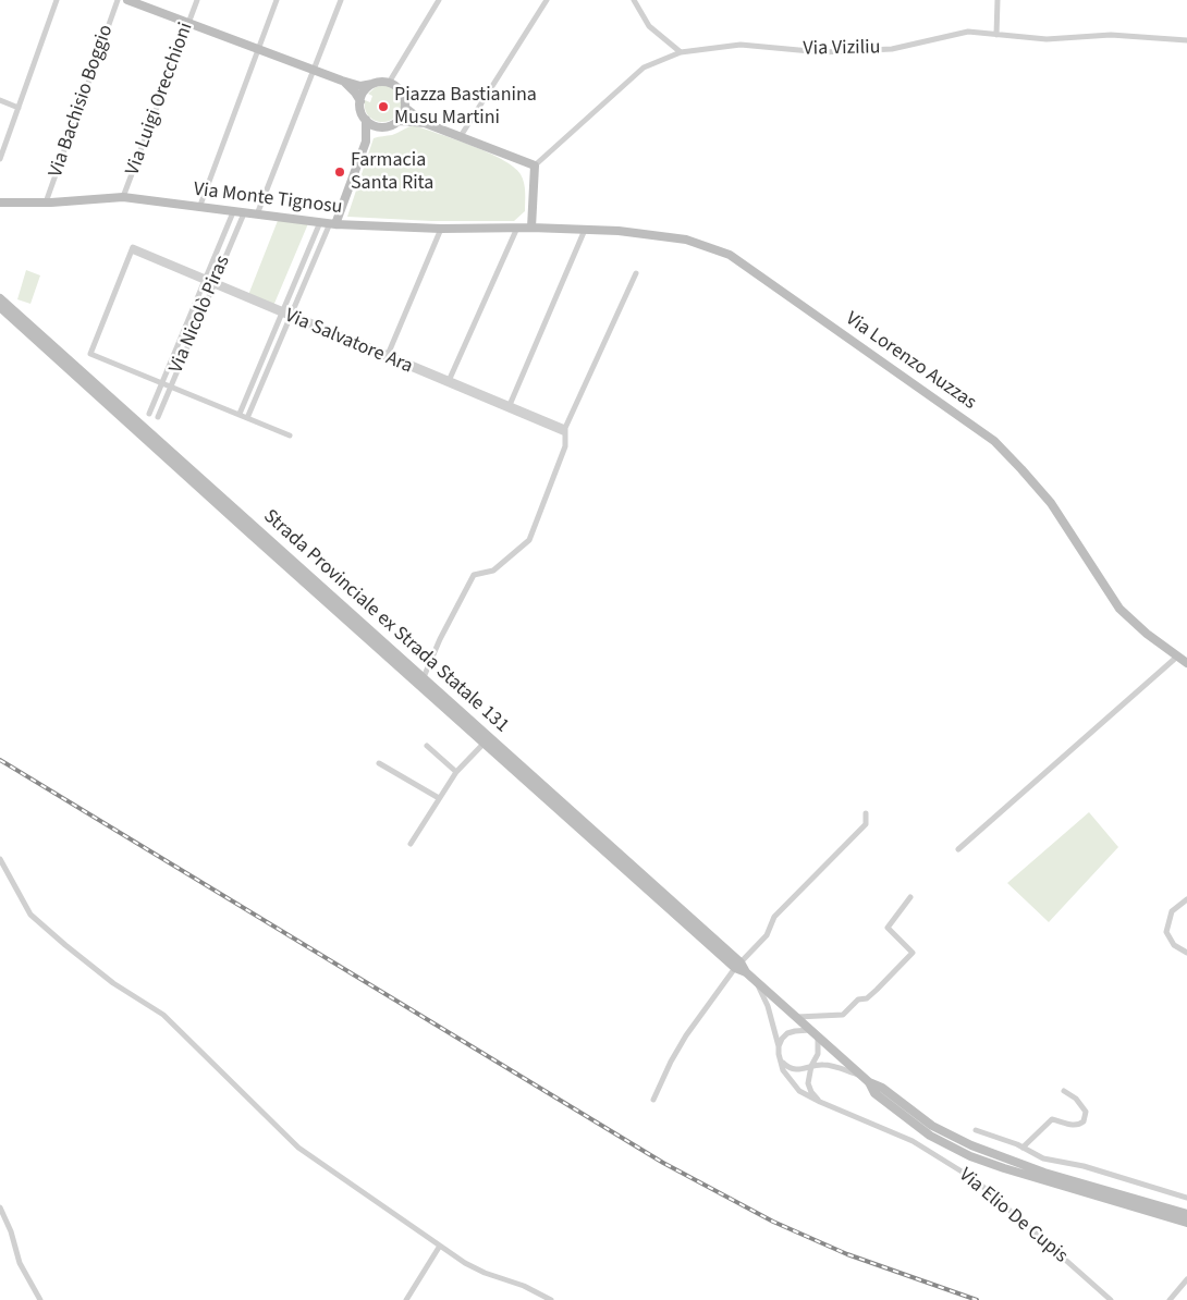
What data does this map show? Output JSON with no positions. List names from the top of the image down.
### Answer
{
  "streets": {
    "main road": ["Via Monte Tignosu", "Via Lorenzo Auzzas", "Strada Provinciale ex Strada Statale 131"],
    "street": [
      "Via Viziliu",
      "Via Luigi Orecchioni",
      "Via Bachisio Boggio",
      "Via Nicolò Piras",
      "Via Salvatore Ara",
      "Via Elio De Cupis"
    ]
  },
  "crossings": [
    ["Via Luigi Orecchioni", "Via Monte Tignosu"],
    ["Via Bachisio Boggio", "Via Monte Tignosu"],
    ["Via Monte Tignosu", "Via Nicolò Piras"],
    ["Via Monte Tignosu", "Via Lorenzo Auzzas"],
    ["Via Nicolò Piras", "Via Salvatore Ara"],
    ["Strada Provinciale ex Strada Statale 131", "Via Elio De Cupis"]
  ],
  "places": ["Piazza Bastianina Musu Martini", "Farmacia Santa Rita"]
}
